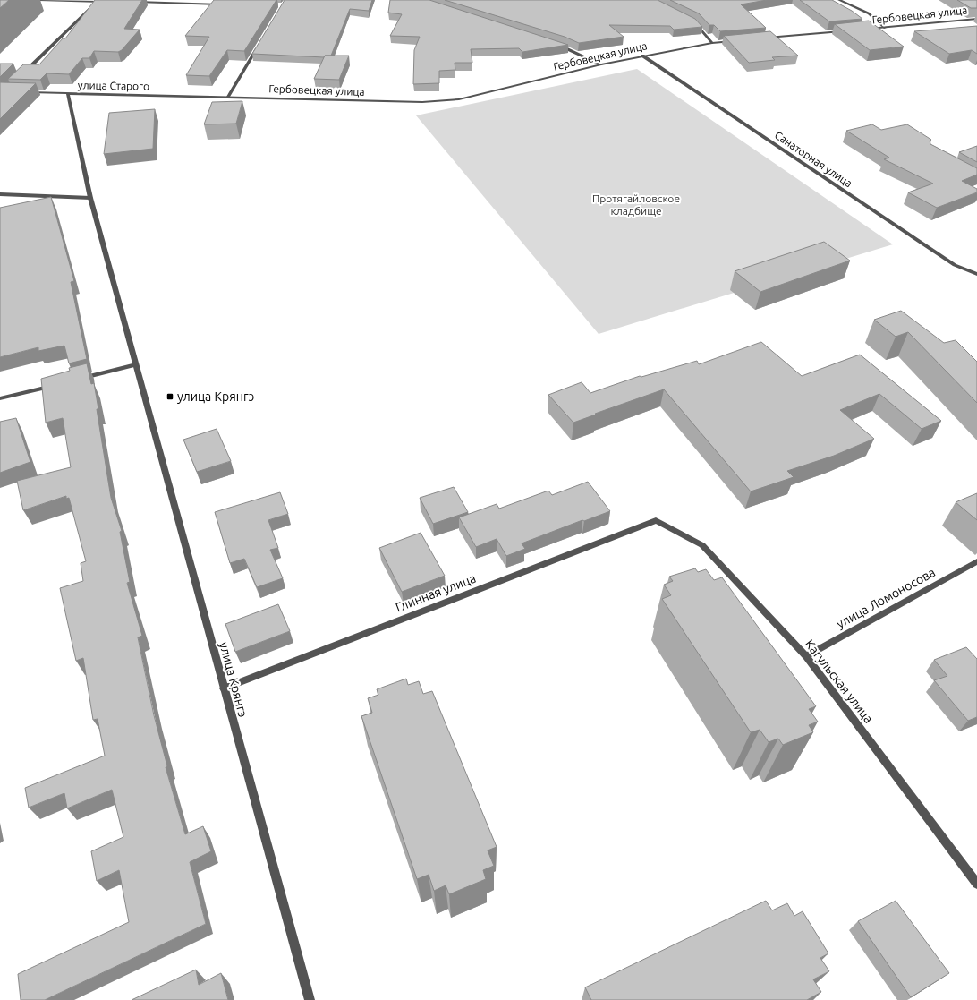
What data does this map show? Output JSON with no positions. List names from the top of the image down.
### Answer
{
  "streets": {
    "street": [
      "Гербовецкая улица",
      "улица Старого",
      "Санаторная улица",
      "Глинная улица",
      "улица Ломоносова",
      "улица Крянгэ",
      "Кагульская улица"
    ]
  },
  "crossings": [
    ["Гербовецкая улица", "улица Старого"],
    ["Гербовецкая улица", "Санаторная улица"],
    ["улица Старого", "улица Крянгэ"],
    ["Глинная улица", "улица Крянгэ"],
    ["Глинная улица", "Кагульская улица"],
    ["улица Ломоносова", "Кагульская улица"]
  ],
  "parks": ["Протягайловское кладбище"],
  "places": {
    "transit": ["улица Крянгэ"]
  }
}
